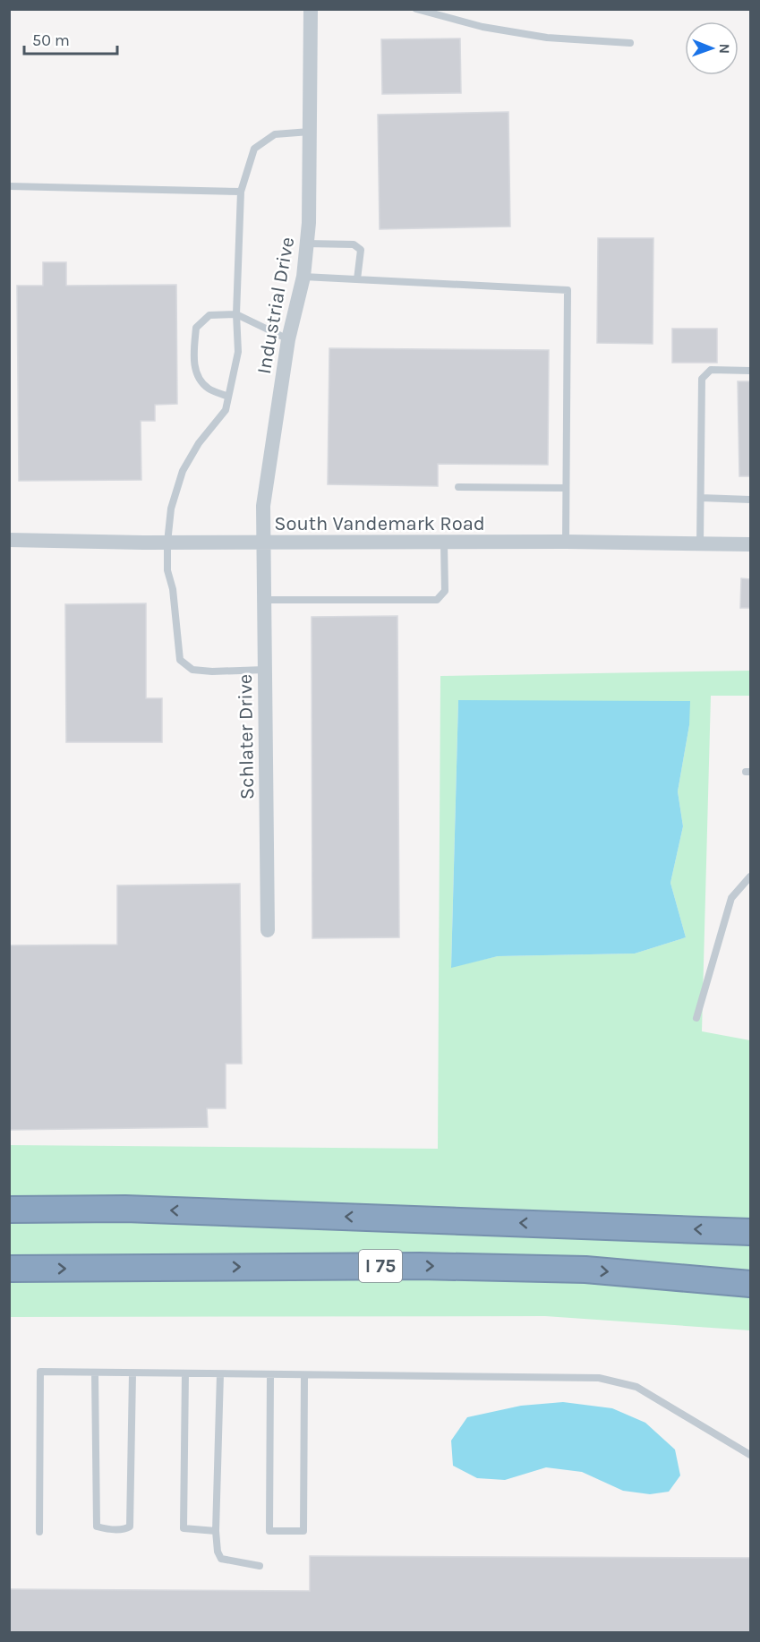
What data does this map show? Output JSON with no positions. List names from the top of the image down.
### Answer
{
  "streets": {
    "highway": ["I 75"],
    "street": ["Industrial Drive", "South Vandemark Road", "Schlater Drive"]
  },
  "crossings": [
    ["Industrial Drive", "South Vandemark Road"],
    ["Industrial Drive", "Schlater Drive"],
    ["South Vandemark Road", "Schlater Drive"]
  ],
  "scale_bar": "50 m",
  "north": "right"
}
